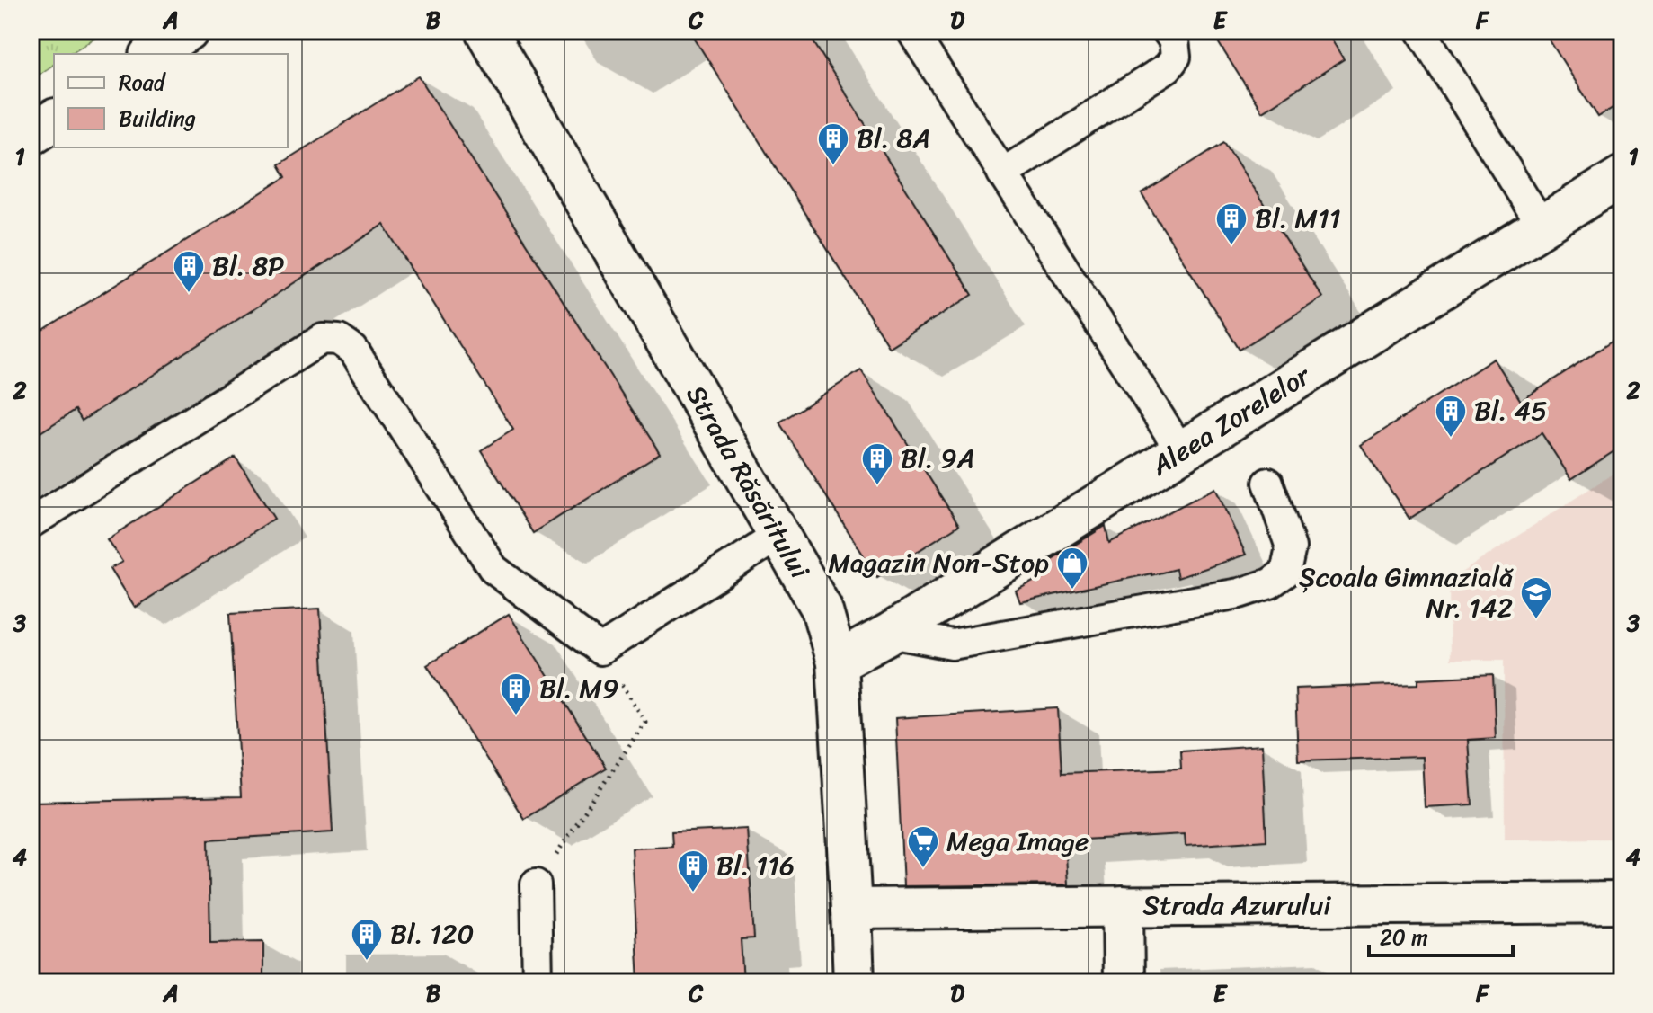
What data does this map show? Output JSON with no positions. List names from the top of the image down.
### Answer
{
  "streets": {
    "street": ["Aleea Zorelelor", "Strada Răsăritului", "Strada Azurului"]
  },
  "crossings": [
    ["Aleea Zorelelor", "Strada Răsăritului"],
    ["Strada Răsăritului", "Strada Azurului"]
  ],
  "places": {
    "building": [
      "Bl. 8A",
      "Bl. M11",
      "Bl. 8P",
      "Bl. 45",
      "Bl. 9A",
      "Bl. M9",
      "Bl. 116",
      "Bl. 120"
    ],
    "shop": ["Magazin Non-Stop"],
    "school or university": ["Școala Gimnazială Nr. 142"],
    "supermarket": ["Mega Image"]
  },
  "legend": ["Road", "Building"],
  "scale_bar": "20 m",
  "grid": {
    "columns": [
      "A",
      "B",
      "C",
      "D",
      "E",
      "F"
    ],
    "rows": [
      "1",
      "2",
      "3",
      "4"
    ]
  }
}
